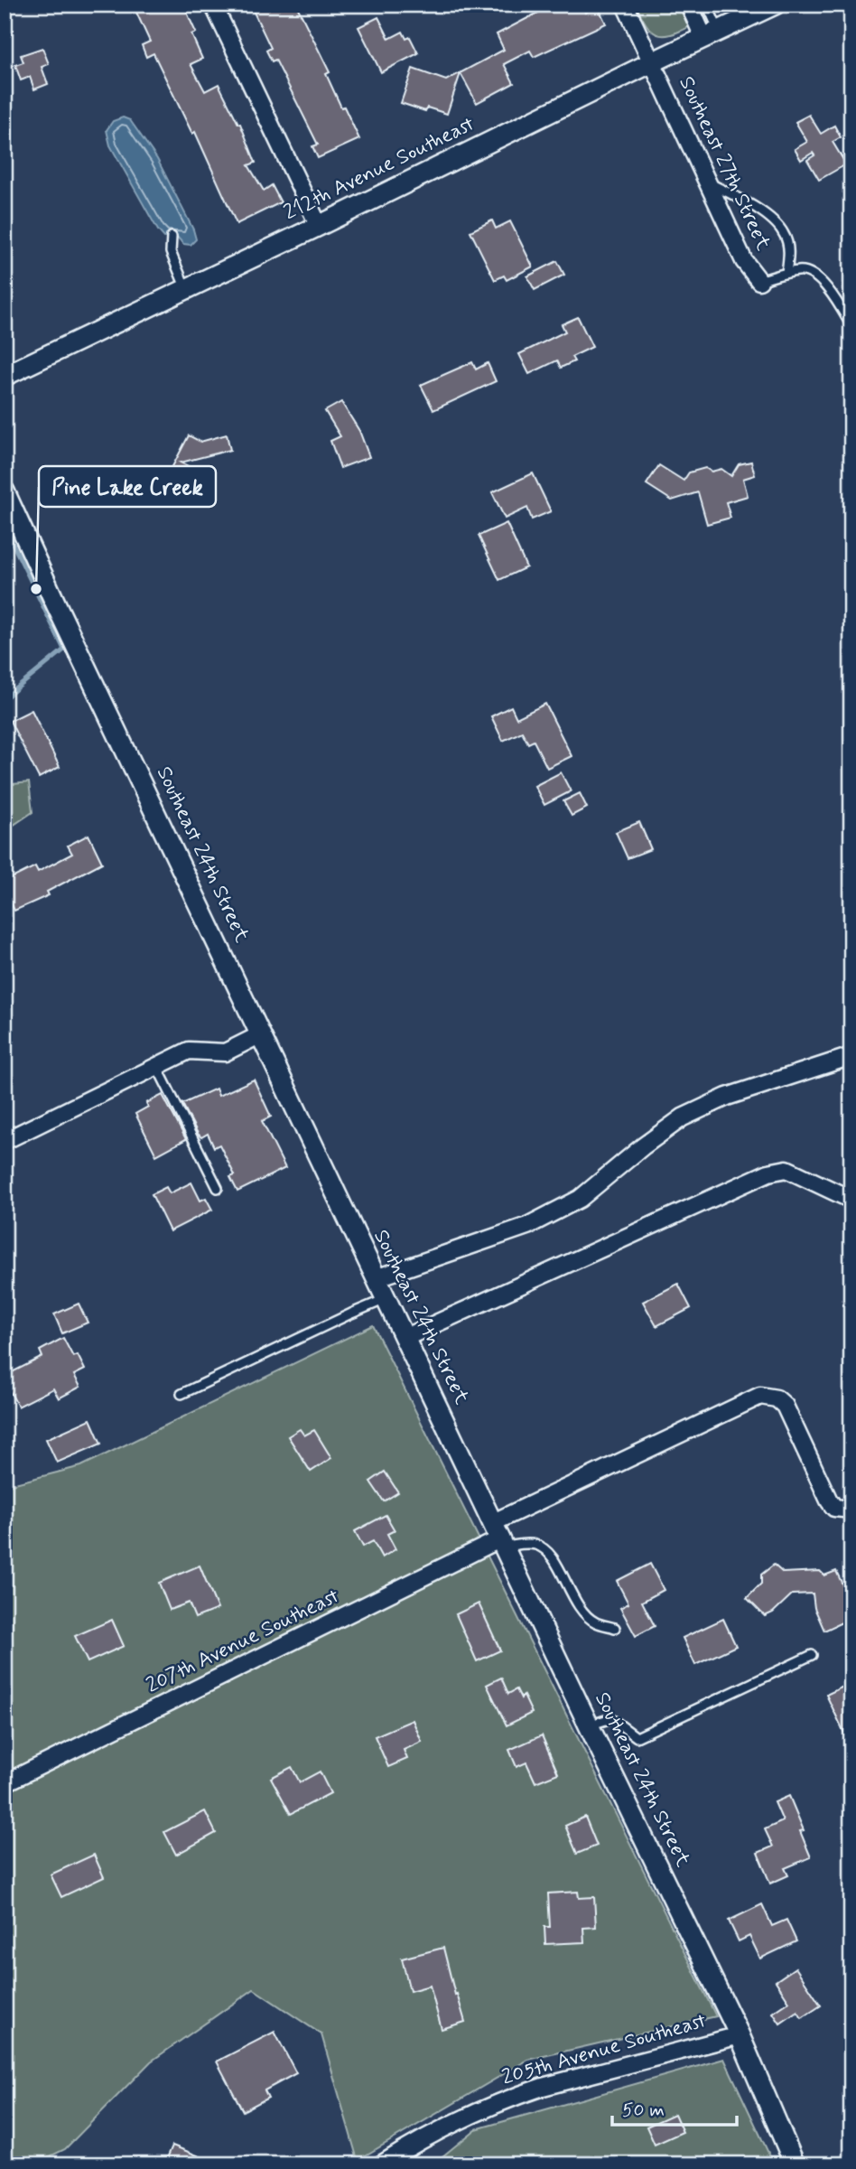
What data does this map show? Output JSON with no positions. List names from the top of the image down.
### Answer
{
  "streets": {
    "street": [
      "Southeast 27th Street",
      "212th Avenue Southeast",
      "Southeast 24th Street",
      "207th Avenue Southeast",
      "205th Avenue Southeast"
    ]
  },
  "crossings": [
    ["Southeast 27th Street", "212th Avenue Southeast"],
    ["Southeast 24th Street", "207th Avenue Southeast"],
    ["Southeast 24th Street", "205th Avenue Southeast"]
  ],
  "places": ["Pine Lake Creek"],
  "scale_bar": "50 m"
}
